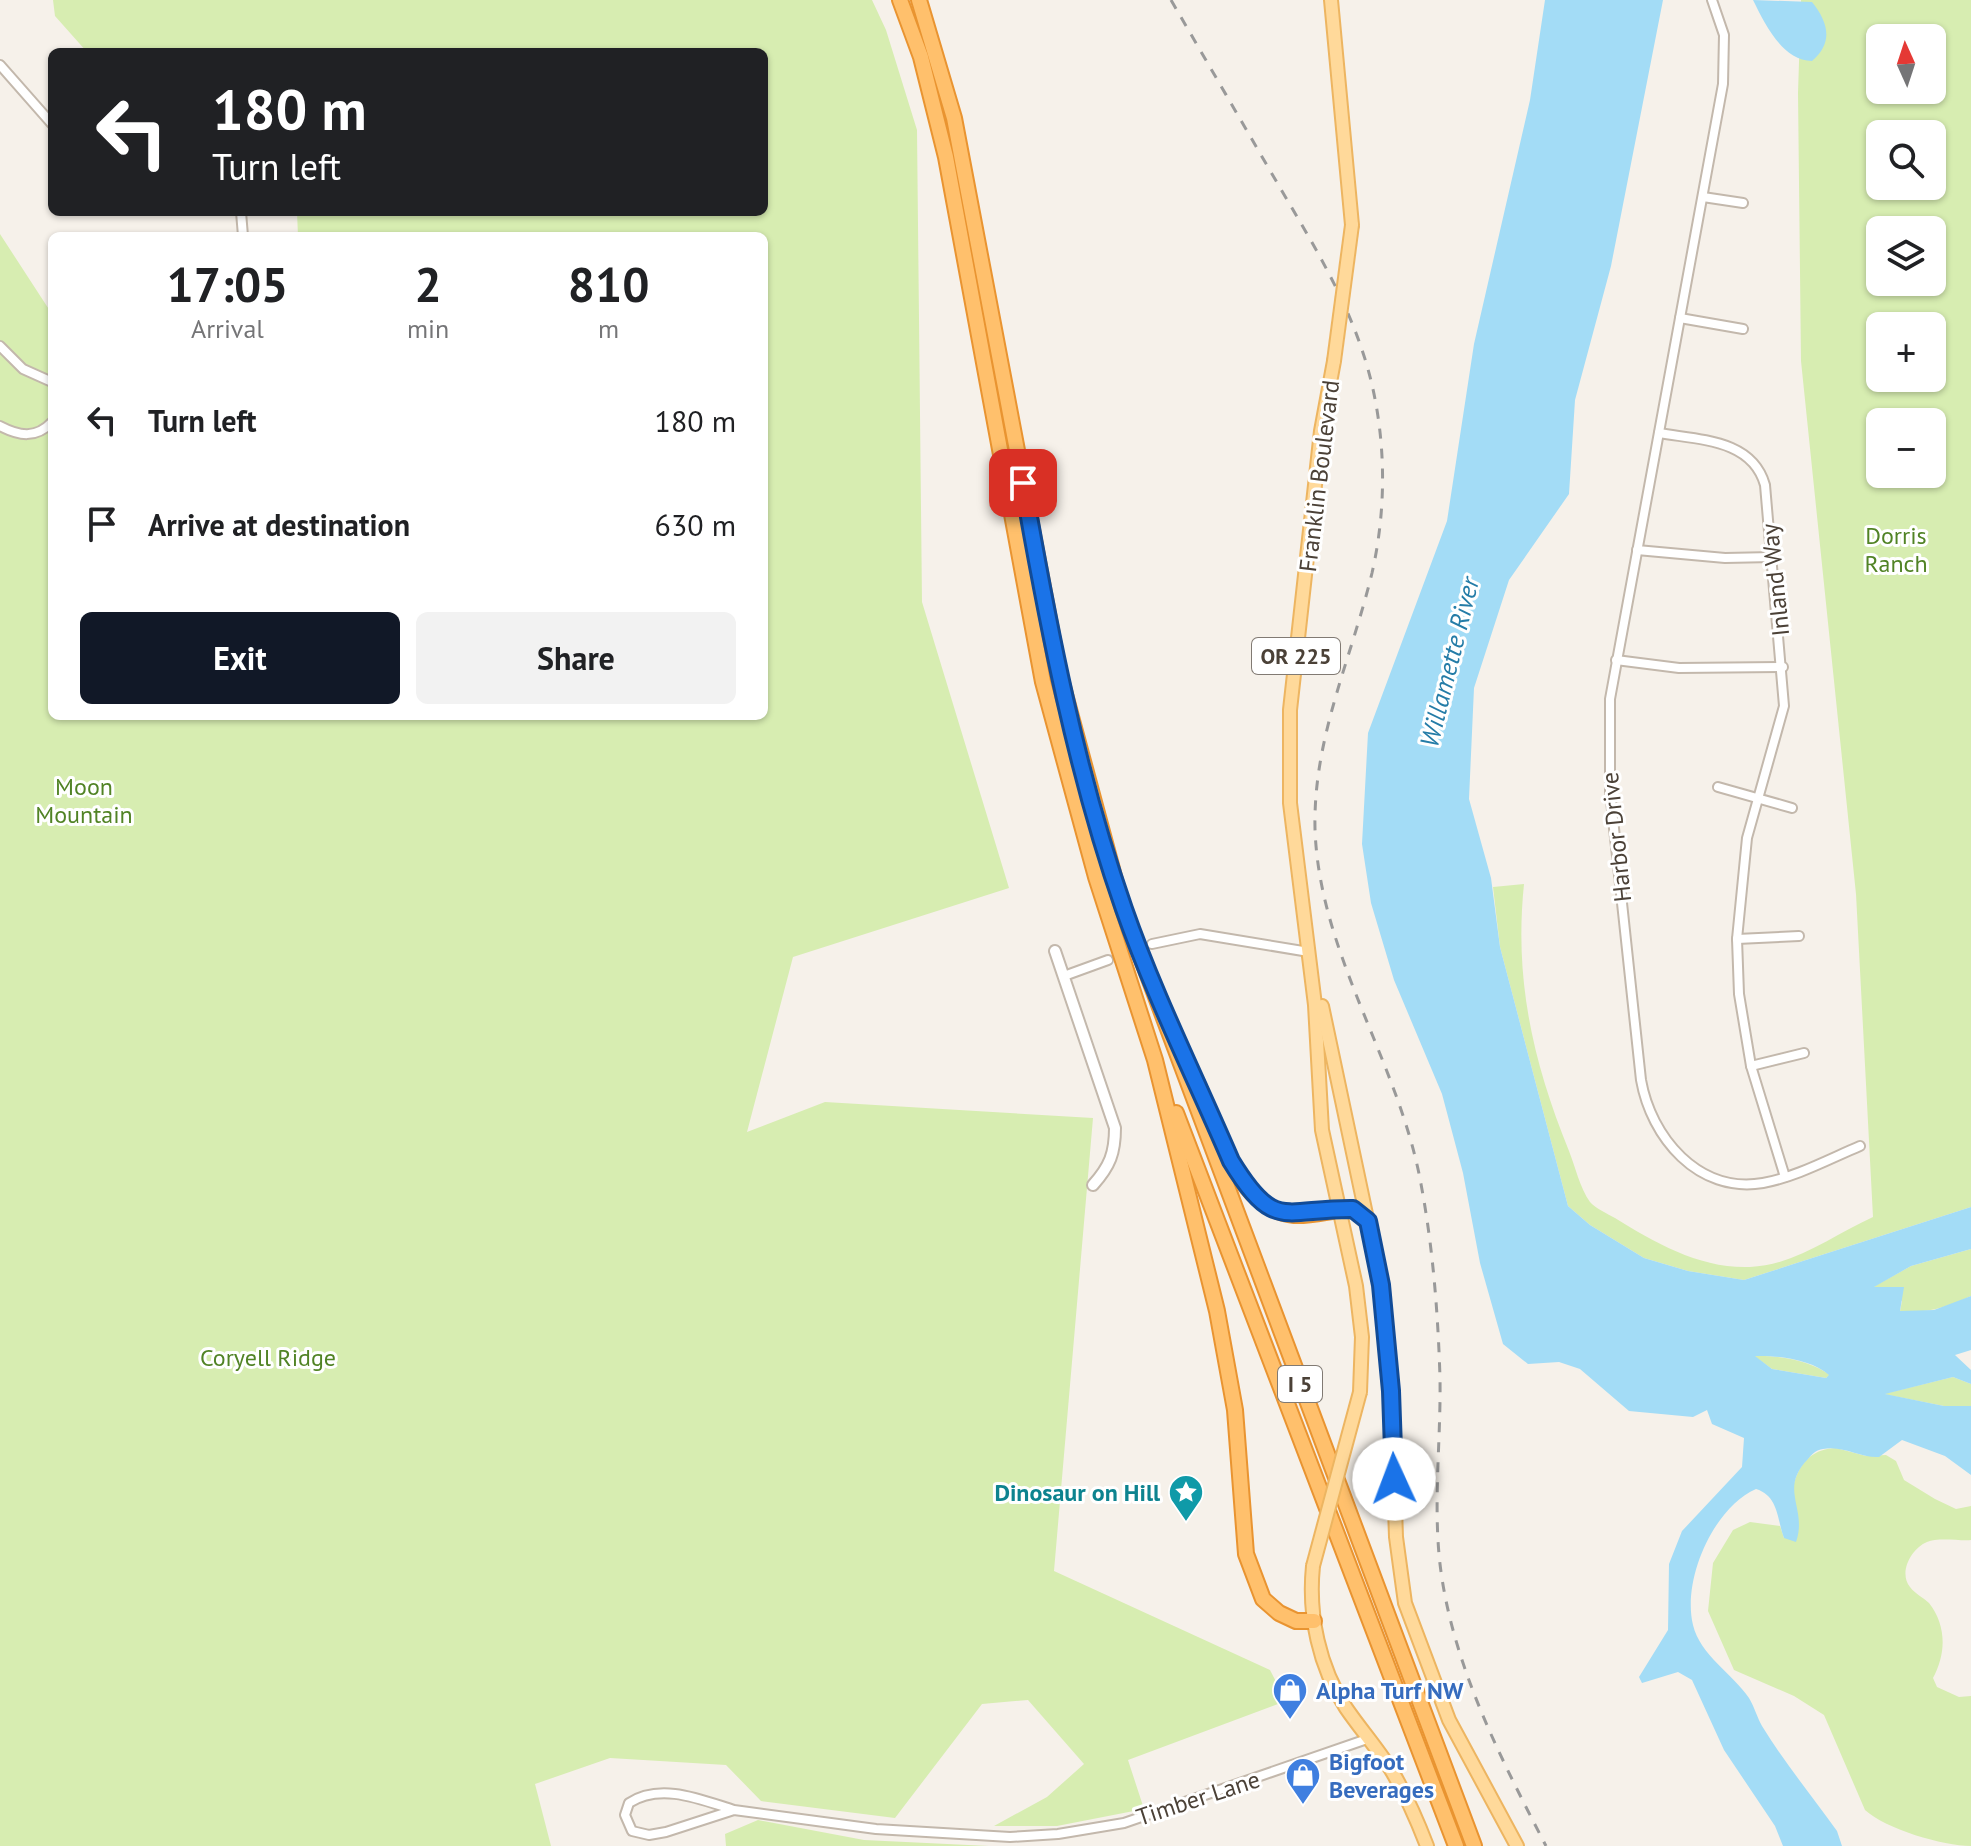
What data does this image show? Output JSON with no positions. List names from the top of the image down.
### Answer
{
  "streets": {
    "highway": ["I 5"],
    "main road": ["Franklin Boulevard", "OR 225"],
    "street": ["Inland Way", "Harbor Drive", "Timber Lane"]
  },
  "crossings": [
    ["Franklin Boulevard", "OR 225"],
    ["Inland Way", "Harbor Drive"],
    ["OR 225", "Timber Lane"]
  ],
  "water": ["Willamette River"],
  "parks": ["Dorris Ranch", "Moon Mountain", "Coryell Ridge"],
  "places": {
    "place": ["Dinosaur on Hill"],
    "shop": ["Alpha Turf NW", "Bigfoot Beverages"]
  },
  "north": "top",
  "page": {
    "map_buttons": ["+", "−"],
    "turn": ["180 m", "Turn left"],
    "eta": [
      "17:05",
      "Arrival",
      "2",
      "min",
      "810",
      "m"
    ],
    "list": [
      {
        "name": "Turn left",
        "value": "180 m"
      },
      {
        "name": "Arrive at destination",
        "value": "630 m"
      }
    ],
    "buttons": ["Exit", "Share"]
  }
}
